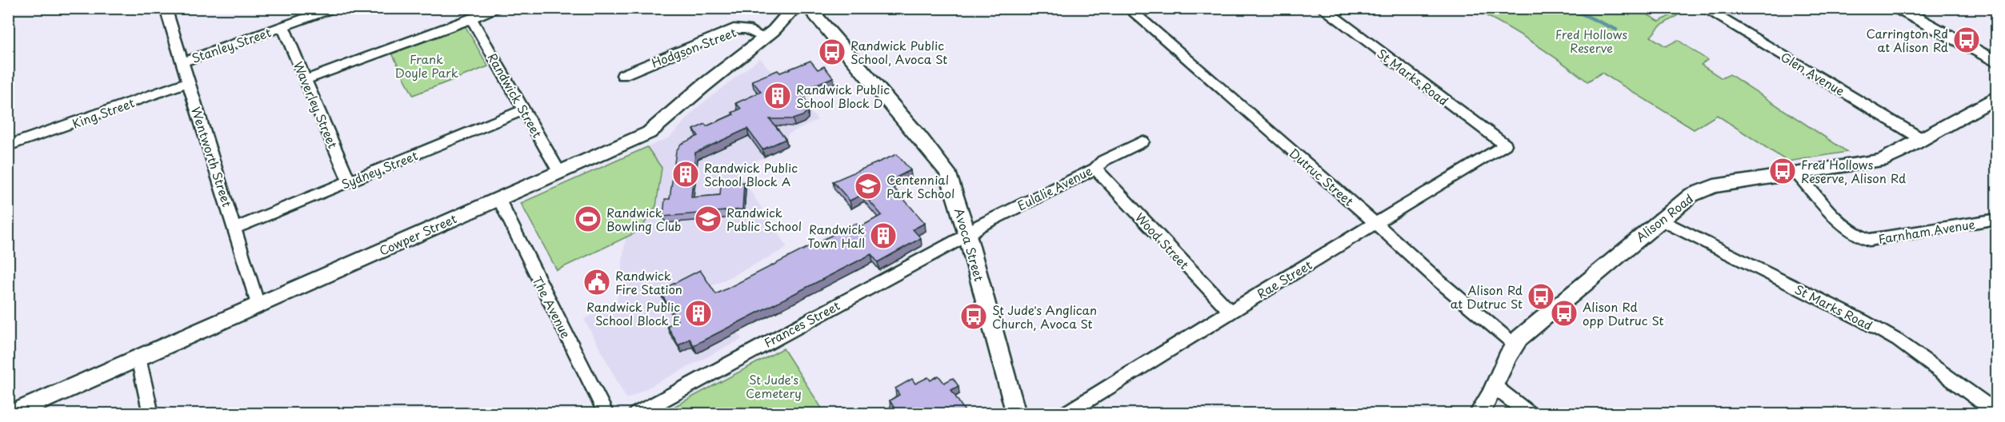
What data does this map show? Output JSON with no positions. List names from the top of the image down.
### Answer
{
  "streets": {
    "main road": ["Alison Road", "Cowper Street", "Avoca Street"],
    "street": [
      "Stanley Street",
      "Hodgson Street",
      "Glen Avenue",
      "St Marks Road",
      "Randwick Street",
      "Waverley Street",
      "King Street",
      "Wentworth Street",
      "Sydney Street",
      "Dutruc Street",
      "Eulalie Avenue",
      "Farnham Avenue",
      "Wood Street",
      "Rae Street",
      "The Avenue",
      "Frances Street"
    ]
  },
  "crossings": [
    ["Stanley Street", "Waverley Street"],
    ["Stanley Street", "Wentworth Street"],
    ["Hodgson Street", "Cowper Street"],
    ["Glen Avenue", "Alison Road"],
    ["St Marks Road", "Alison Road"],
    ["St Marks Road", "Rae Street"],
    ["Randwick Street", "Sydney Street"],
    ["Randwick Street", "Cowper Street"],
    ["Waverley Street", "Sydney Street"],
    ["King Street", "Wentworth Street"],
    ["Wentworth Street", "Sydney Street"],
    ["Wentworth Street", "Cowper Street"],
    ["Dutruc Street", "Alison Road"],
    ["Dutruc Street", "Rae Street"],
    ["Eulalie Avenue", "Wood Street"],
    ["Eulalie Avenue", "Avoca Street"],
    ["Eulalie Avenue", "Frances Street"],
    ["Alison Road", "Farnham Avenue"],
    ["Cowper Street", "The Avenue"],
    ["Wood Street", "Rae Street"],
    ["Avoca Street", "Frances Street"]
  ],
  "parks": ["Fred Hollows Reserve", "Frank Doyle Park", "St Jude's Cemetery"],
  "places": {
    "bus stop": [
      "Carrington Rd at Alison Rd",
      "Randwick Public School, Avoca St",
      "Fred Hollows Reserve, Alison Rd",
      "Alison Rd at Dutruc St",
      "Alison Rd opp Dutruc St",
      "St Jude's Anglican Church, Avoca St"
    ],
    "building": [
      "Randwick Public School Block D",
      "Randwick Public School Block A",
      "Randwick Town Hall",
      "Randwick Public School Block E"
    ],
    "school or university": ["Centennial Park School", "Randwick Public School"],
    "sports": ["Randwick Bowling Club"],
    "public building": ["Randwick Fire Station"]
  }
}
